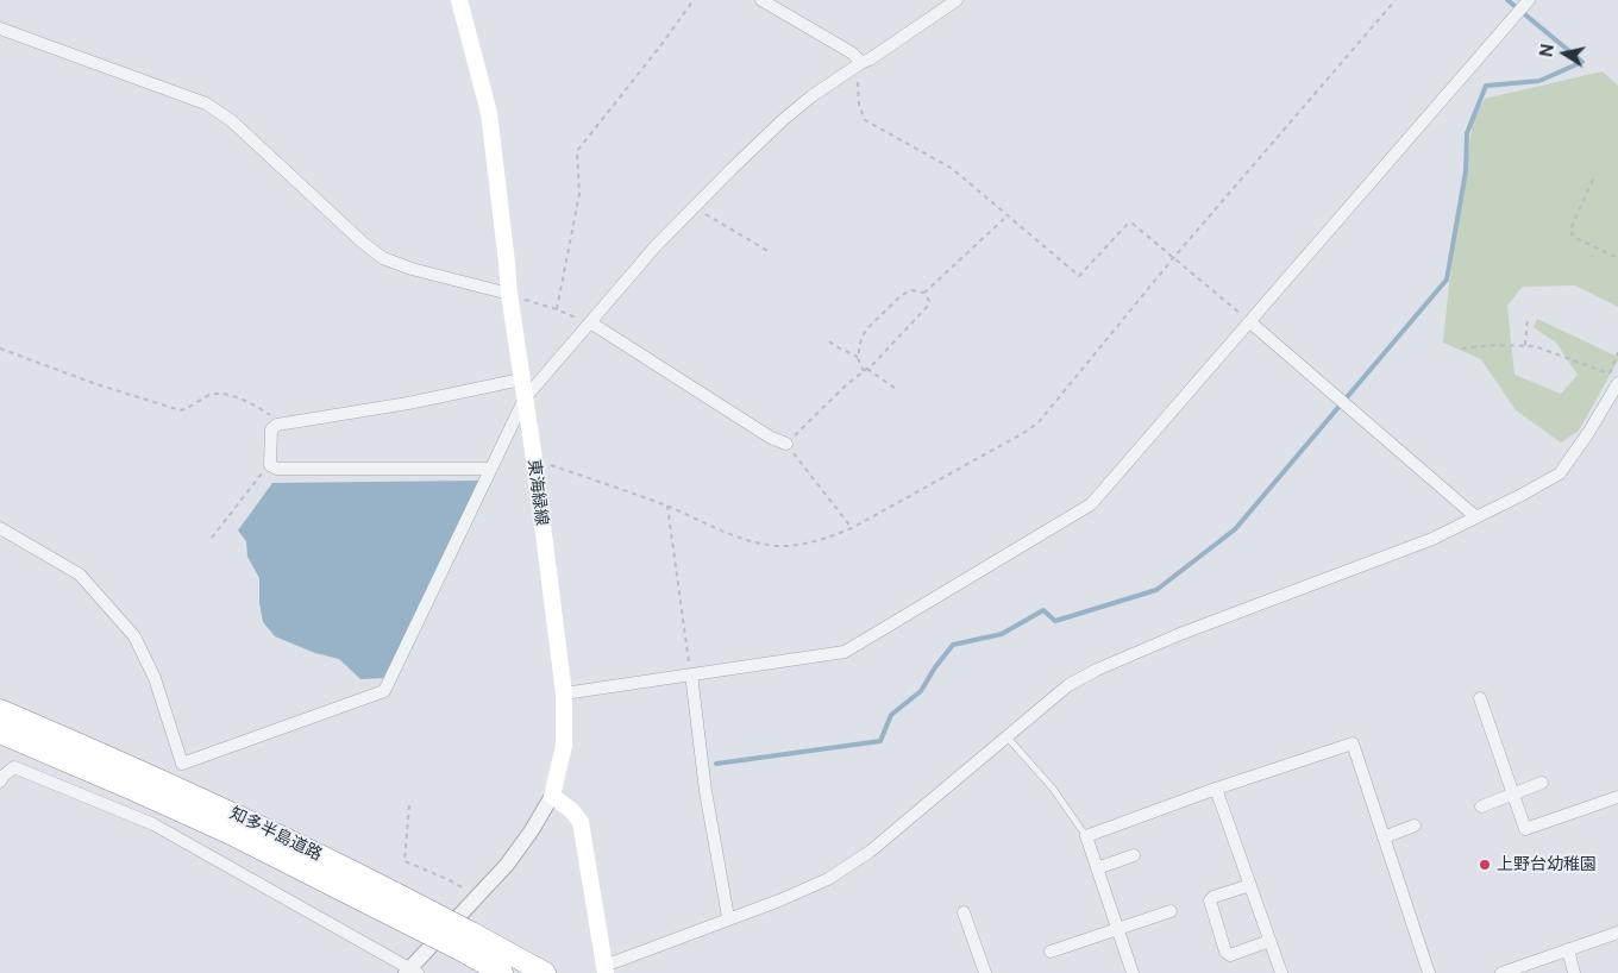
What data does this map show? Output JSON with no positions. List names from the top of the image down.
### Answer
{
  "streets": {
    "highway": ["知多半島道路"],
    "main road": ["東海緑線"]
  },
  "places": ["上野台幼稚園"],
  "north": "left"
}
